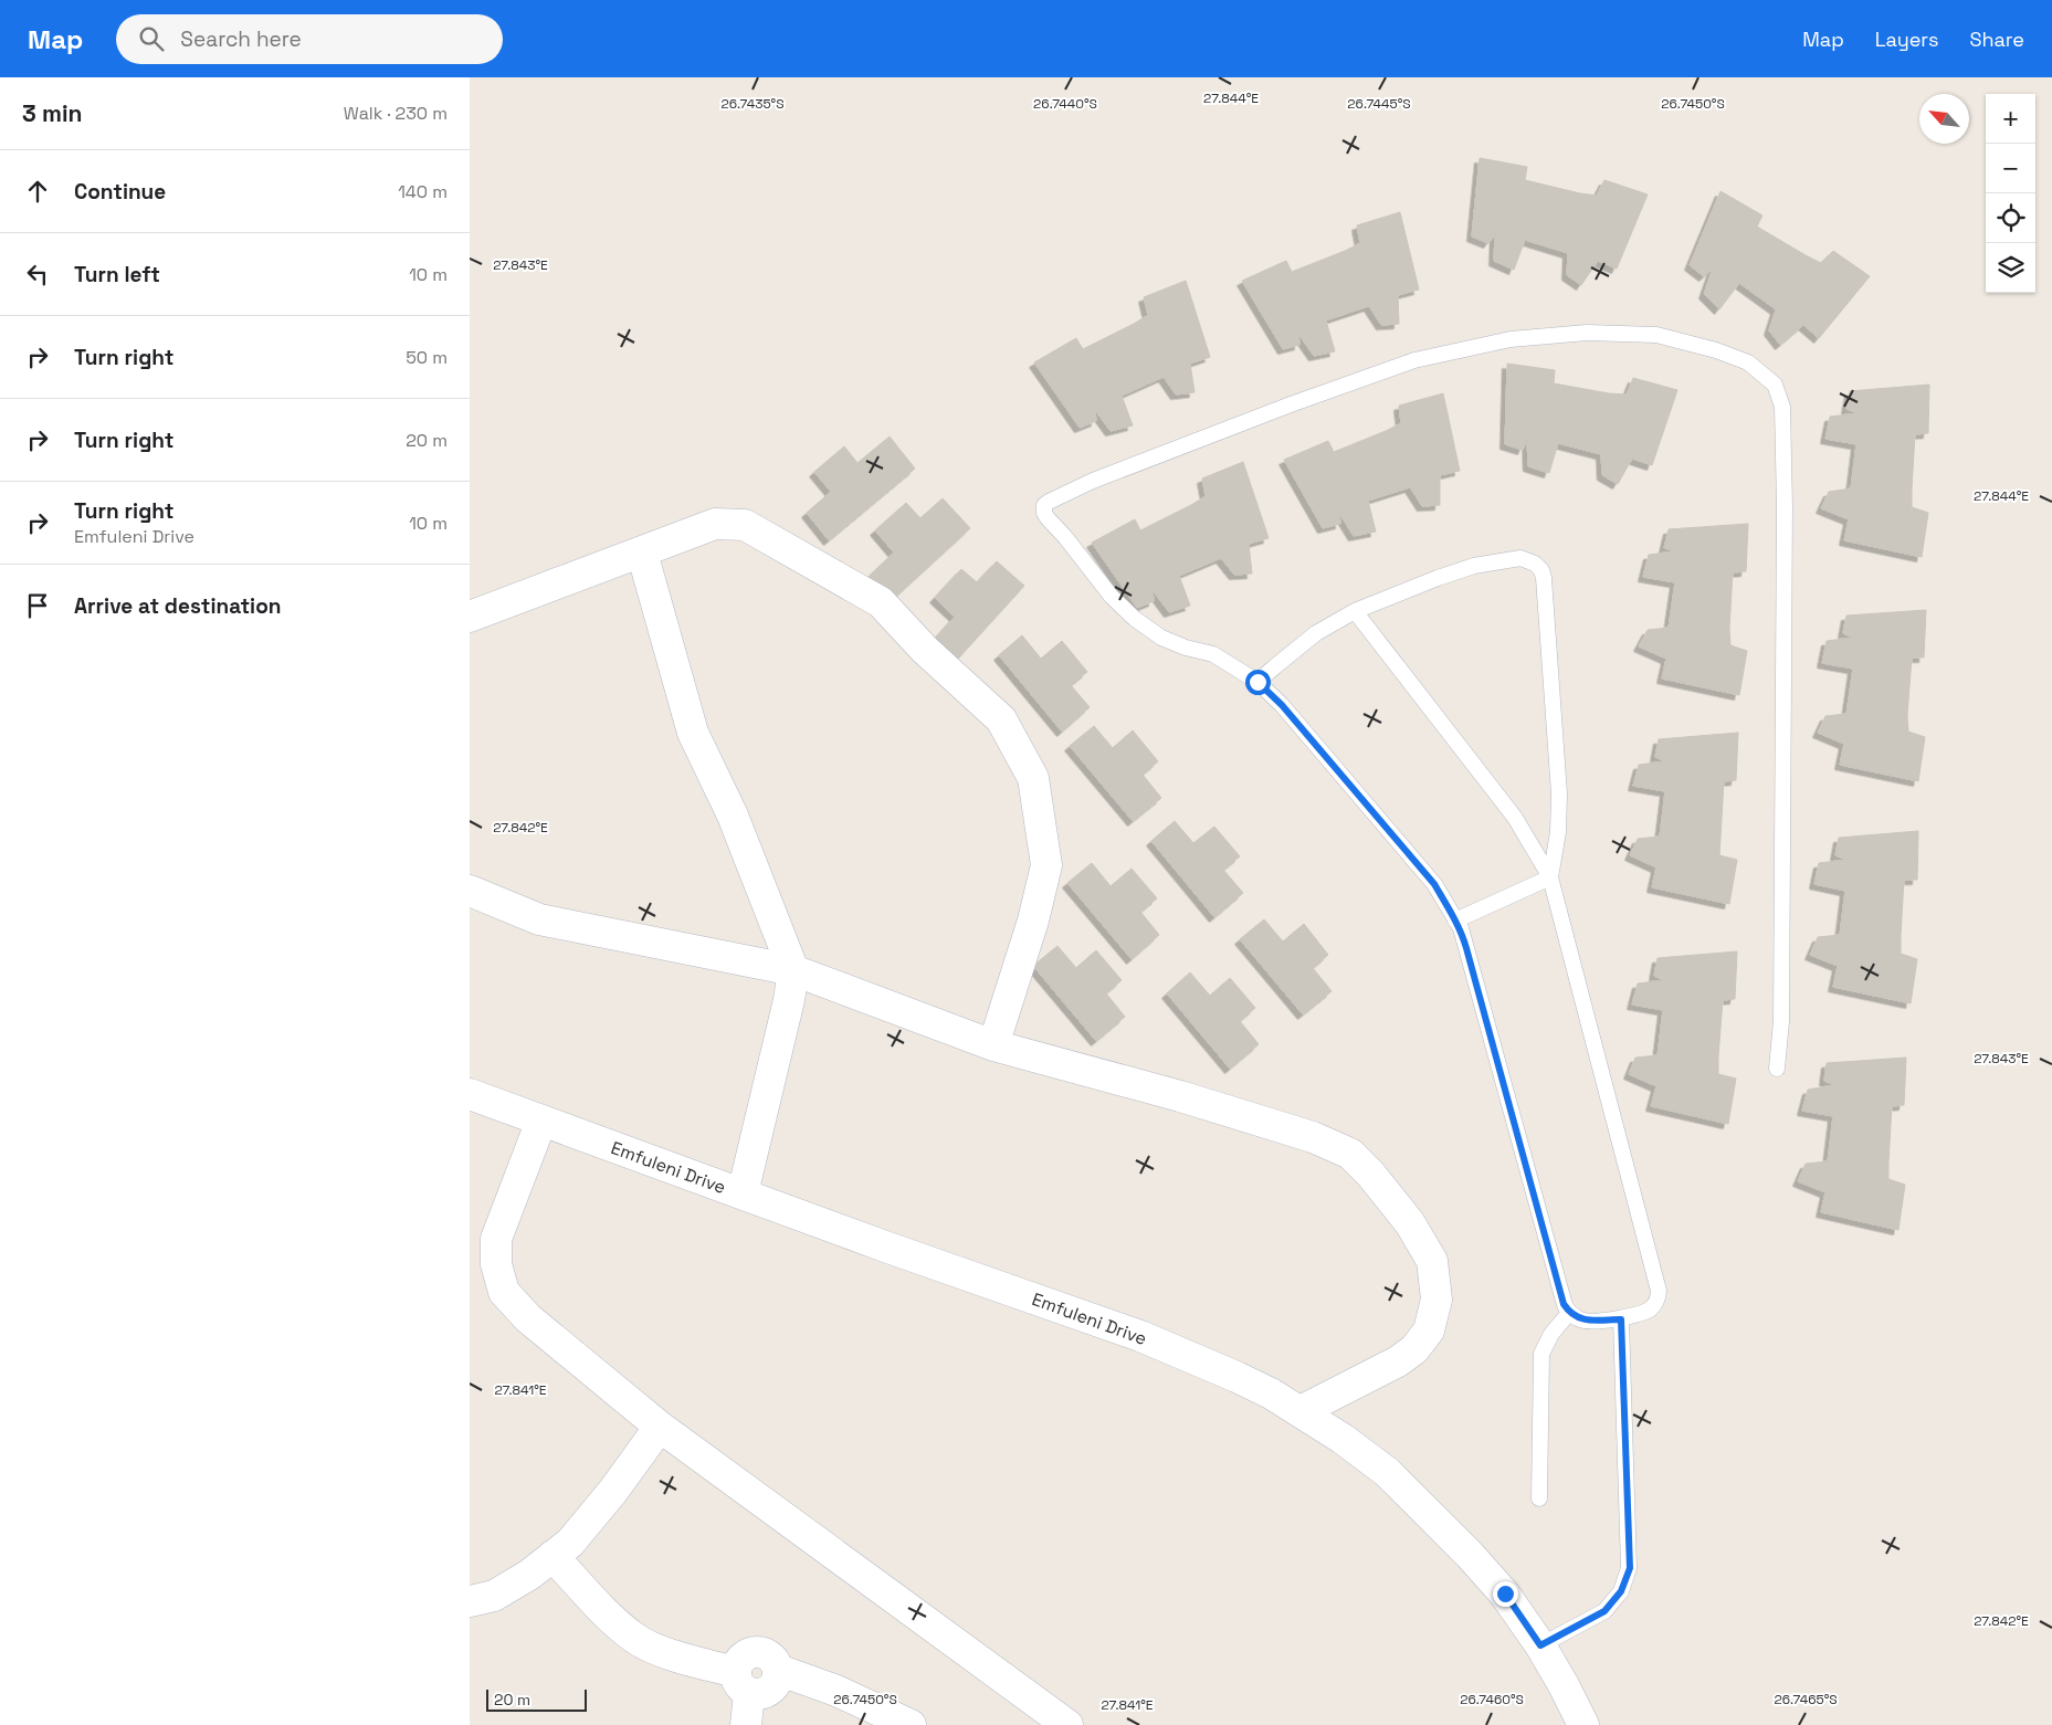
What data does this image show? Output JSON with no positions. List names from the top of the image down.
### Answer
{
  "streets": {
    "street": ["Emfuleni Drive"]
  },
  "scale_bar": "20 m",
  "north": "top left",
  "page": {
    "header": "Map",
    "search": "Search here",
    "nav": ["Map", "Layers", "Share"],
    "heading": ["3 min", "Walk · 230 m"],
    "map_buttons": ["+", "−"],
    "list": [
      ["Continue", "140 m"],
      ["Turn left", "10 m"],
      ["Turn right", "50 m"],
      ["Turn right", "20 m"],
      ["Turn right", "Emfuleni Drive", "10 m"],
      "Arrive at destination"
    ],
    "scale": "20 m"
  },
  "coordinates": [
    "27.844°E",
    "26.7435°S",
    "26.7440°S",
    "26.7445°S",
    "26.7450°S",
    "27.843°E",
    "27.842°E",
    "27.841°E",
    "26.7460°S",
    "26.7465°S"
  ]
}
